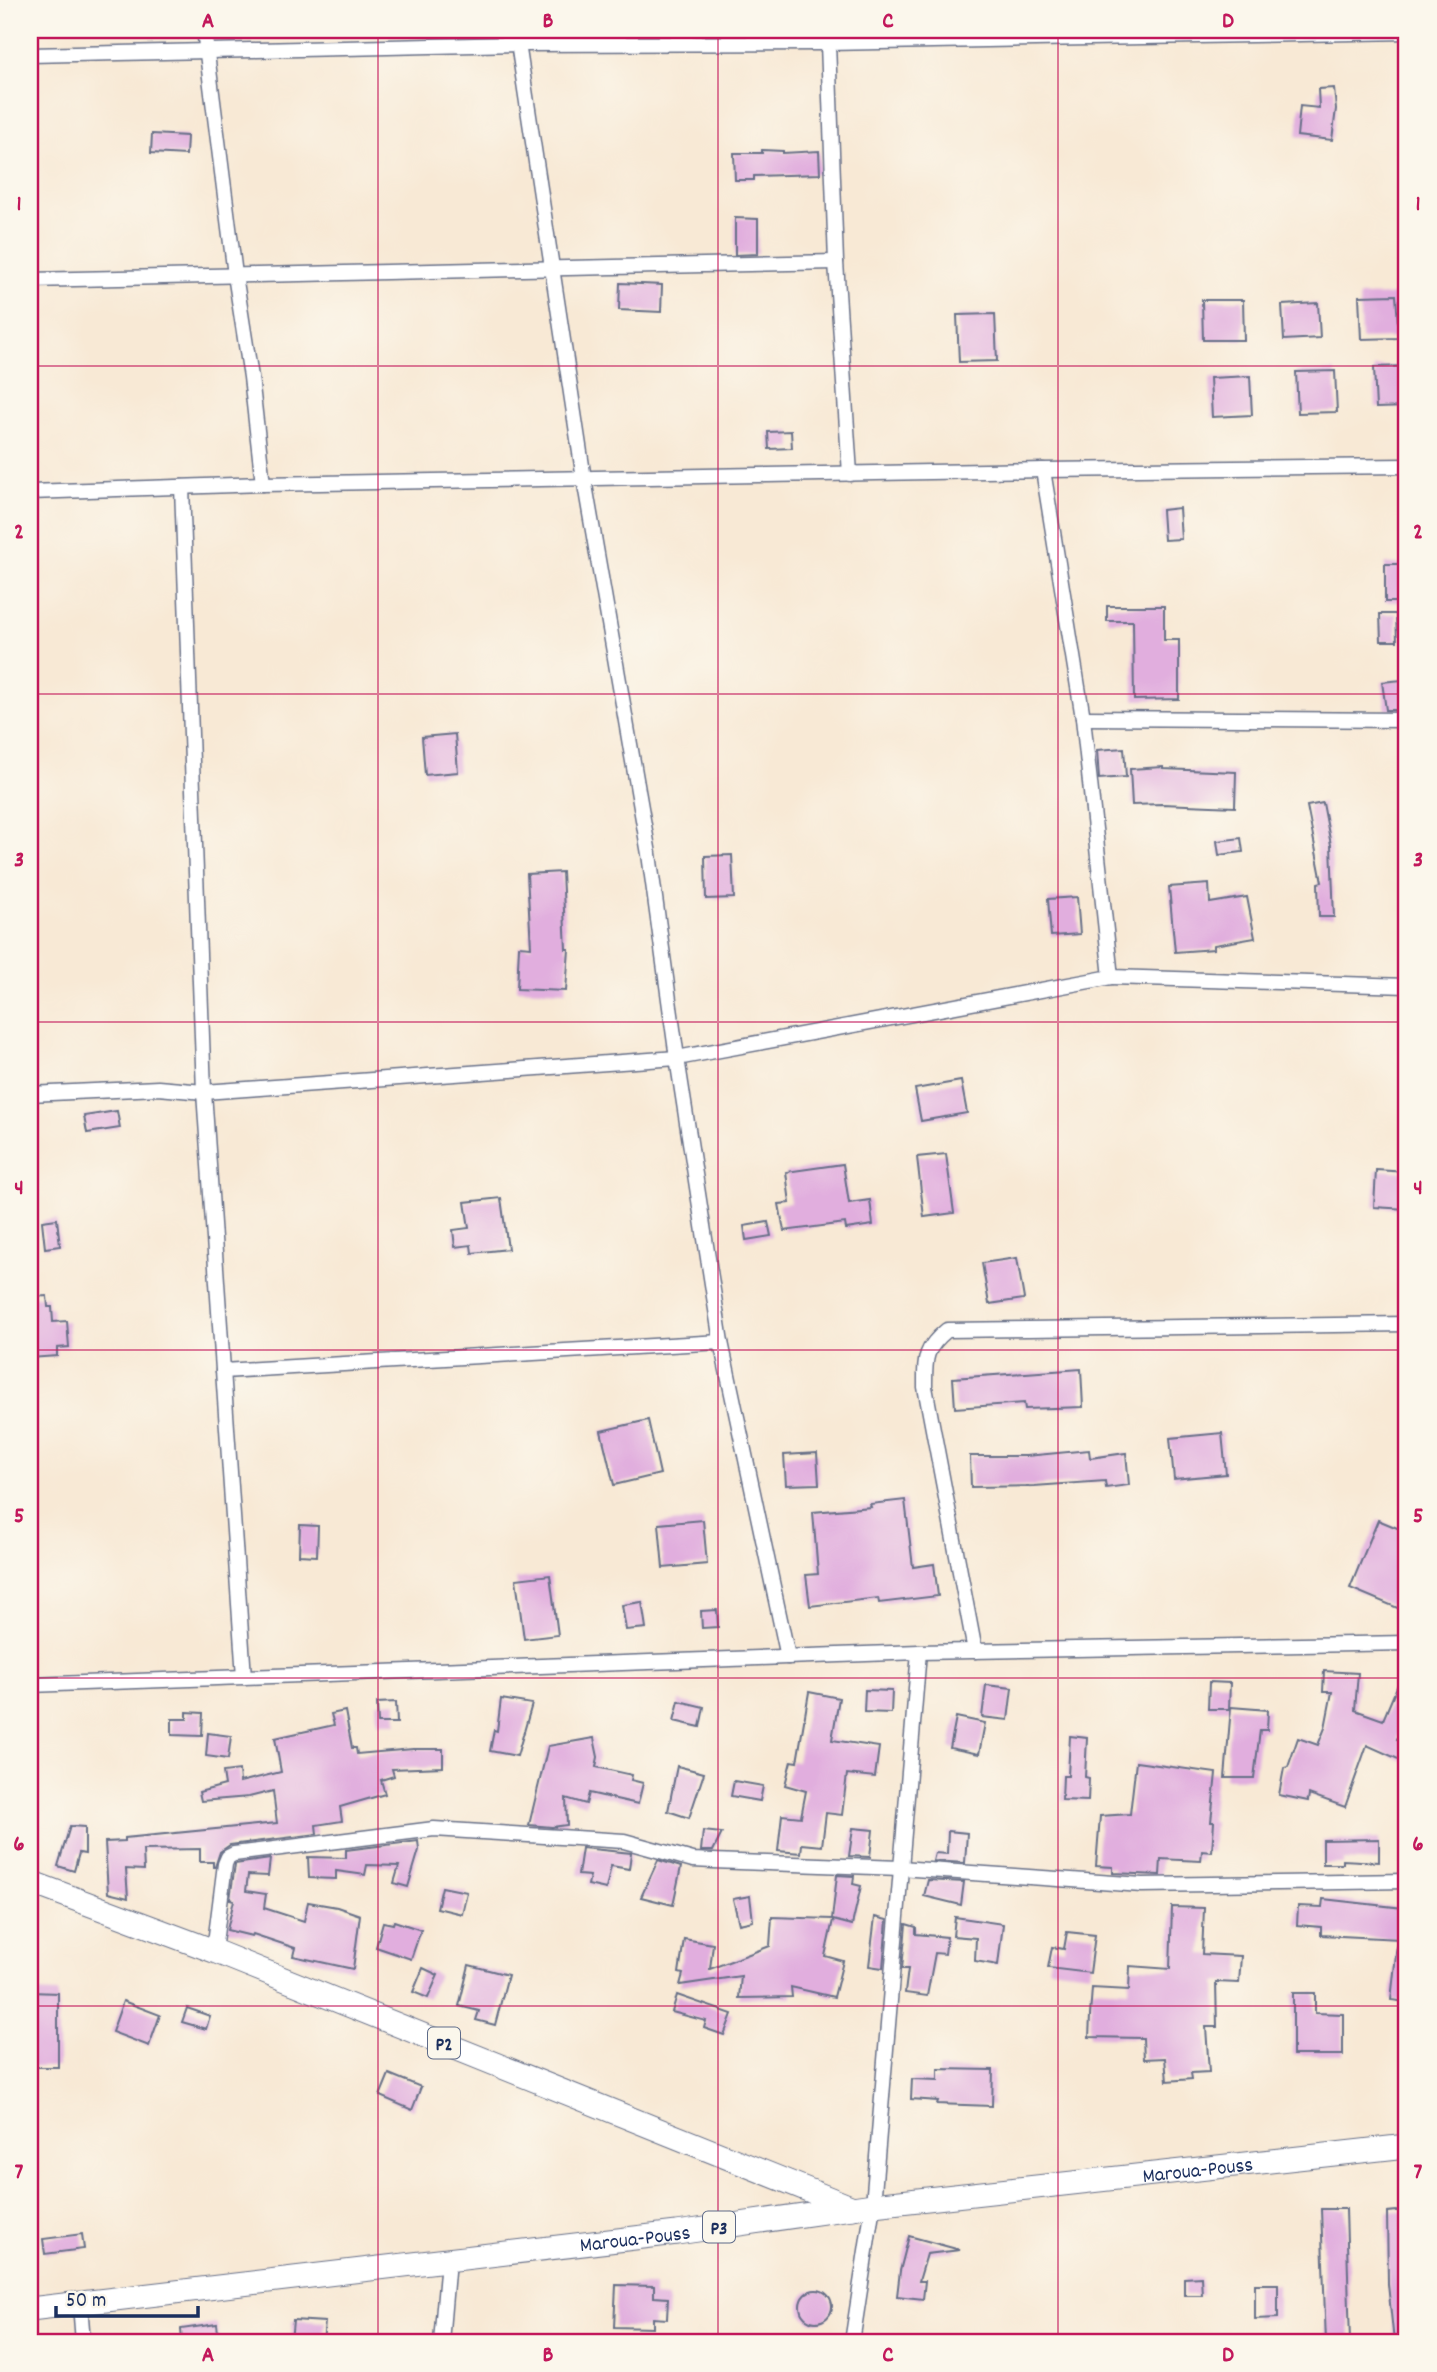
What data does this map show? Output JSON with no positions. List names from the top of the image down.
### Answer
{
  "streets": {
    "main road": ["P2", "Maroua-Pouss", "P3"]
  },
  "crossings": [
    ["P2", "Maroua-Pouss"]
  ],
  "scale_bar": "50 m",
  "grid": {
    "columns": [
      "A",
      "B",
      "C",
      "D"
    ],
    "rows": [
      "1",
      "2",
      "3",
      "4",
      "5",
      "6",
      "7"
    ]
  }
}
